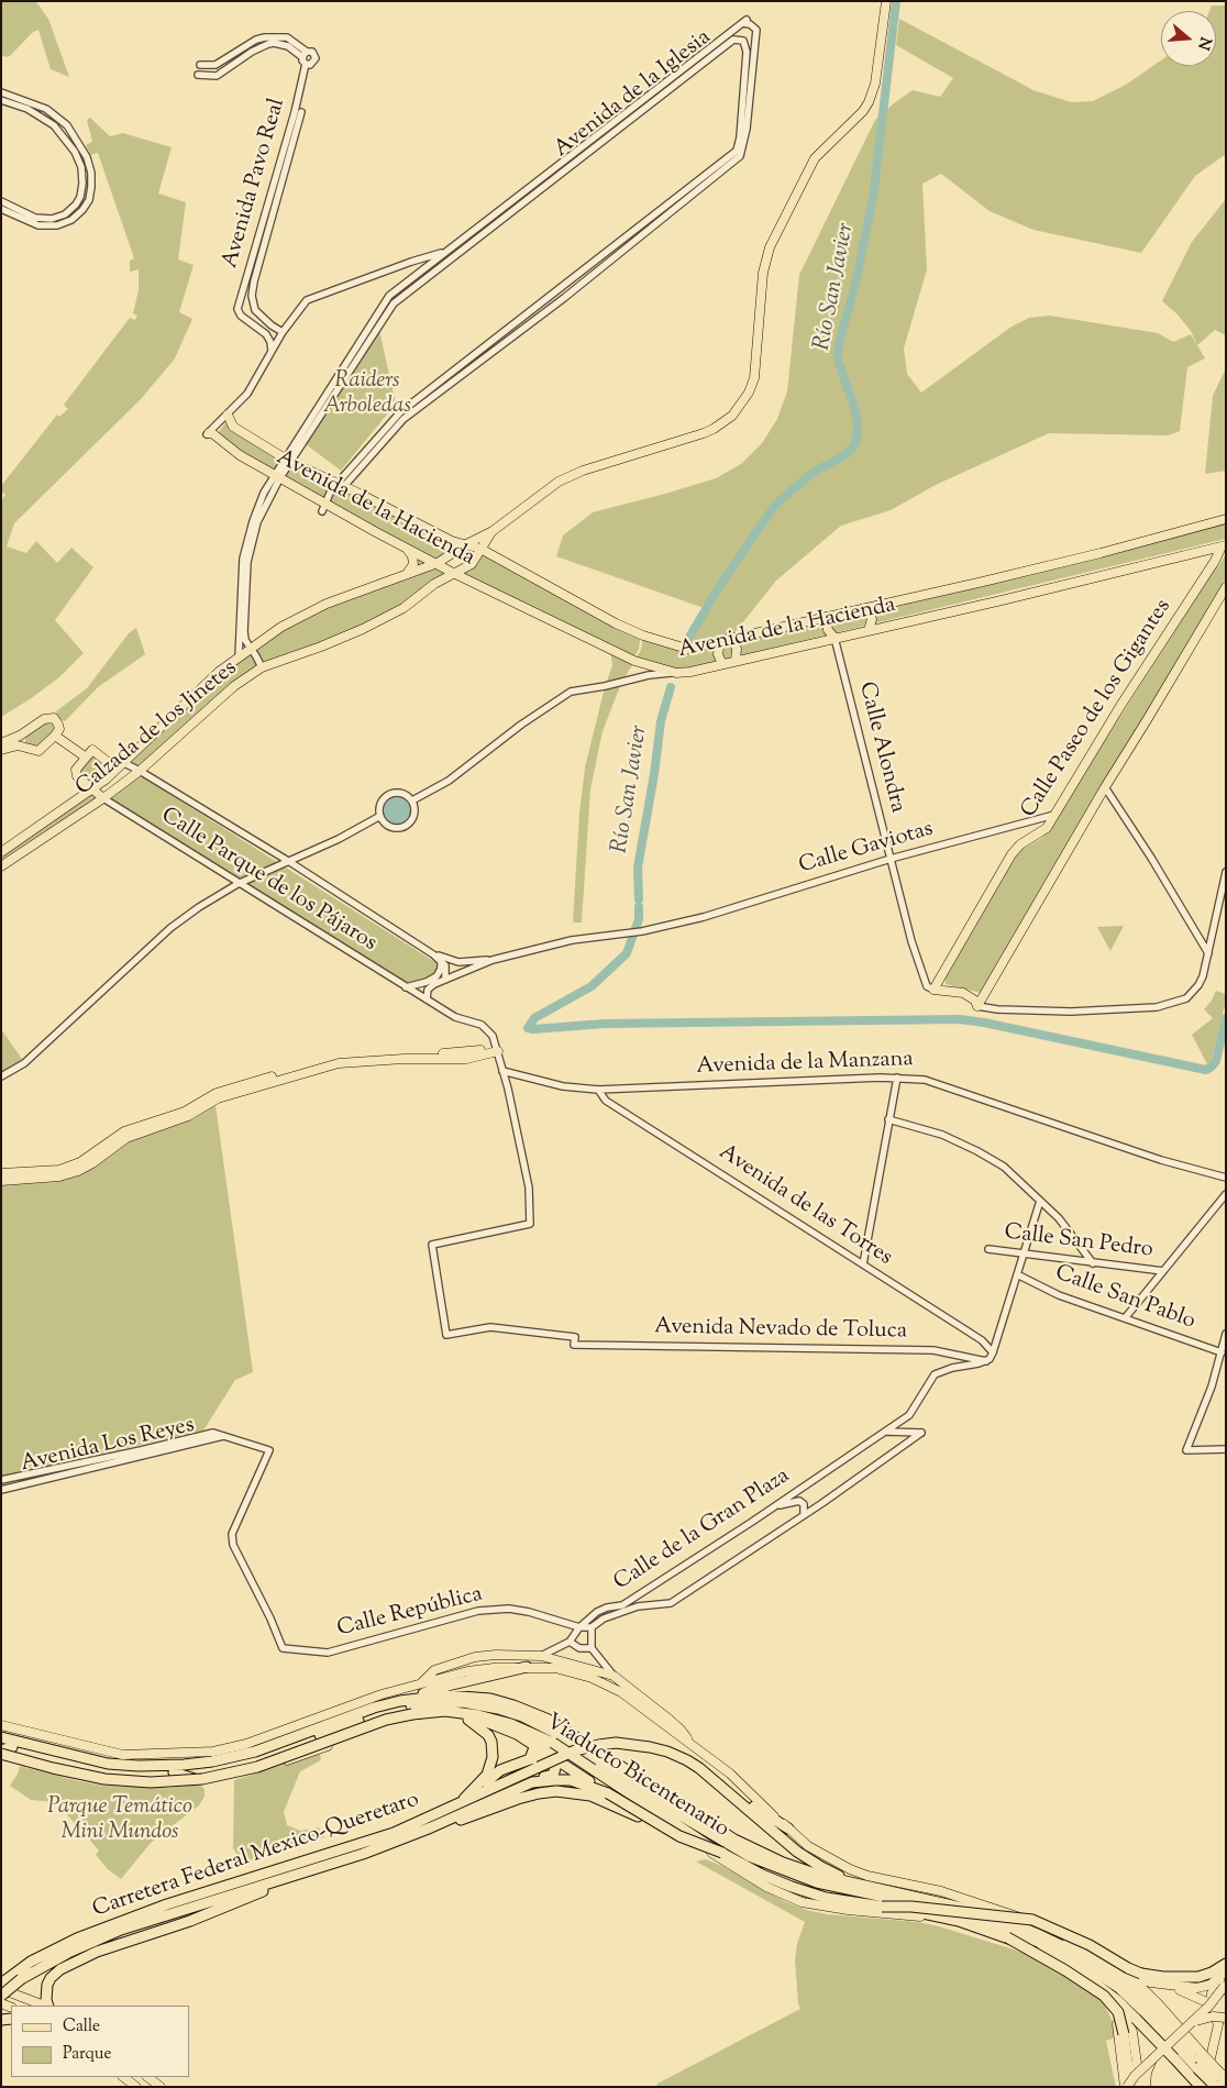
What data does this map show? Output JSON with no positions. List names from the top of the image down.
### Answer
{
  "streets": {
    "highway": ["Viaducto Bicentenario", "Carretera Federal Mexico-Queretaro"],
    "main road": [
      "Avenida de la Hacienda",
      "Calle Paseo de los Gigantes",
      "Calzada de los Jinetes",
      "Calle Parque de los Pájaros"
    ],
    "street": [
      "Avenida de la Iglesia",
      "Avenida Pavo Real",
      "Calle Alondra",
      "Calle Gaviotas",
      "Avenida de la Manzana",
      "Avenida de las Torres",
      "Calle San Pedro",
      "Calle San Pablo",
      "Avenida Nevado de Toluca",
      "Avenida Los Reyes",
      "Calle de la Gran Plaza",
      "Calle República"
    ]
  },
  "crossings": [
    ["Avenida de la Iglesia", "Avenida de la Hacienda"],
    ["Avenida de la Hacienda", "Calle Paseo de los Gigantes"],
    ["Avenida de la Hacienda", "Calzada de los Jinetes"],
    ["Avenida de la Hacienda", "Calle Alondra"],
    ["Calle Paseo de los Gigantes", "Calle Alondra"],
    ["Calle Paseo de los Gigantes", "Calle Gaviotas"],
    ["Calzada de los Jinetes", "Calle Parque de los Pájaros"],
    ["Calle Alondra", "Calle Gaviotas"],
    ["Avenida de la Manzana", "Avenida de las Torres"],
    ["Avenida de la Manzana", "Avenida Nevado de Toluca"],
    ["Avenida de las Torres", "Avenida Nevado de Toluca"],
    ["Avenida de las Torres", "Calle de la Gran Plaza"],
    ["Avenida Nevado de Toluca", "Calle de la Gran Plaza"],
    ["Avenida Los Reyes", "Calle República"],
    ["Calle de la Gran Plaza", "Calle República"]
  ],
  "water": ["Río San Javier"],
  "parks": ["Raiders Arboledas", "Parque Temático Mini Mundos"],
  "legend": ["Calle", "Parque"],
  "north": "right"
}
